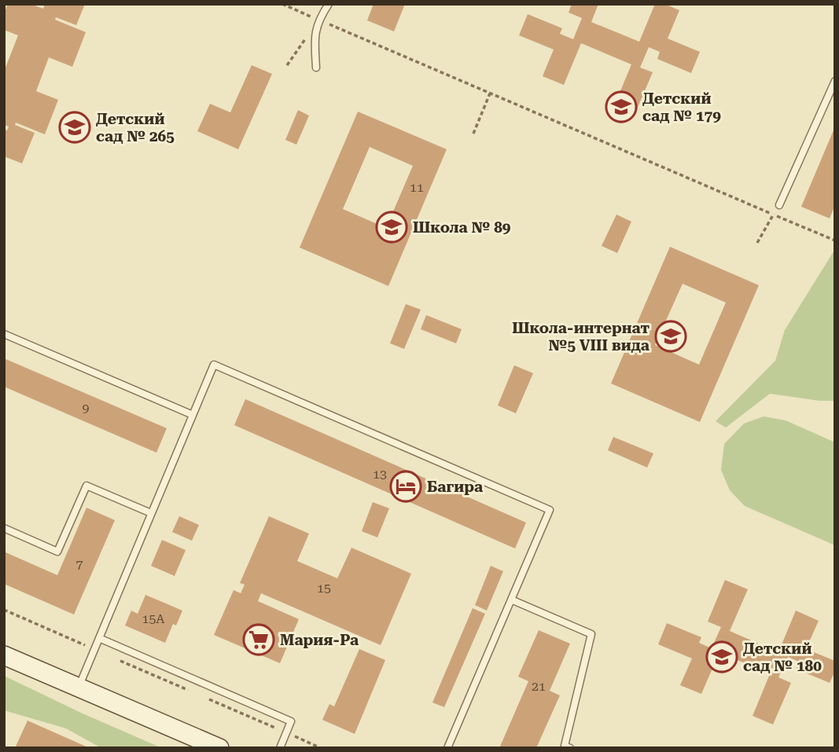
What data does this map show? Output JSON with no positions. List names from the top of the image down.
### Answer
{
  "places": {
    "school or university": [
      "Детский сад № 179",
      "Детский сад № 265",
      "Школа № 89",
      "Школа-интернат №5 VIII вида",
      "Детский сад № 180"
    ],
    "hotel": ["Багира"],
    "supermarket": ["Мария-Ра"]
  },
  "house_numbers": [
    "11",
    "9",
    "13",
    "7",
    "15",
    "15А",
    "21"
  ]
}
